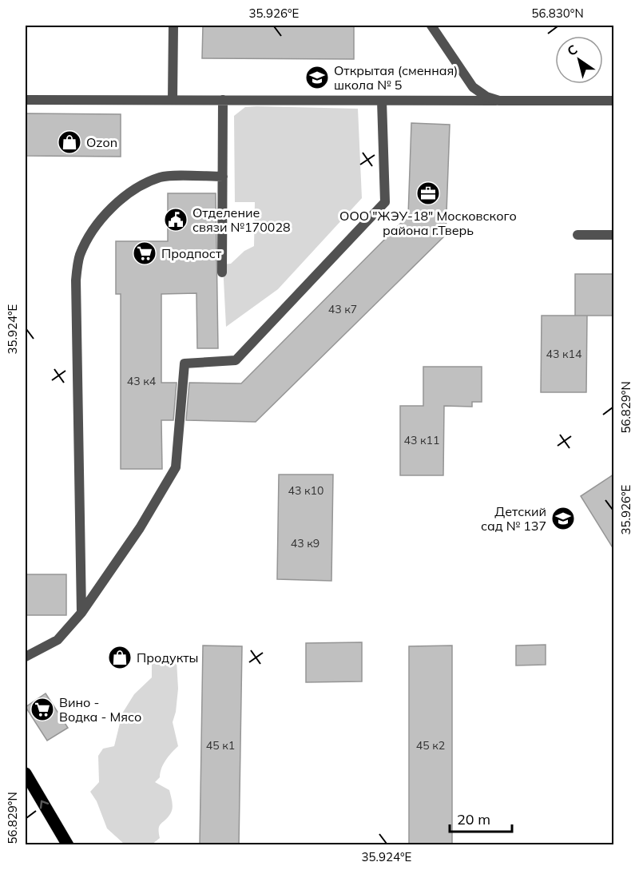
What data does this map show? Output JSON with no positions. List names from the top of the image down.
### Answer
{
  "places": {
    "school or university": ["Открытая (сменная) школа № 5", "Детский сад № 137"],
    "shop": ["Ozon", "Продукты"],
    "office": ["ООО \"ЖЭУ-18\" Московского района г.Тверь"],
    "public building": ["Отделение связи №170028"],
    "supermarket": ["Продпост", "Вино - Водка - Мясо"]
  },
  "house_numbers": [
    "43 к7",
    "43 к14",
    "43 к4",
    "43 к11",
    "43 к10",
    "43 к9",
    "45 к1",
    "45 к2"
  ],
  "scale_bar": "20 m",
  "north": "top left",
  "coordinates": [
    "35.926°E",
    "56.830°N",
    "35.924°E",
    "56.829°N"
  ]
}
